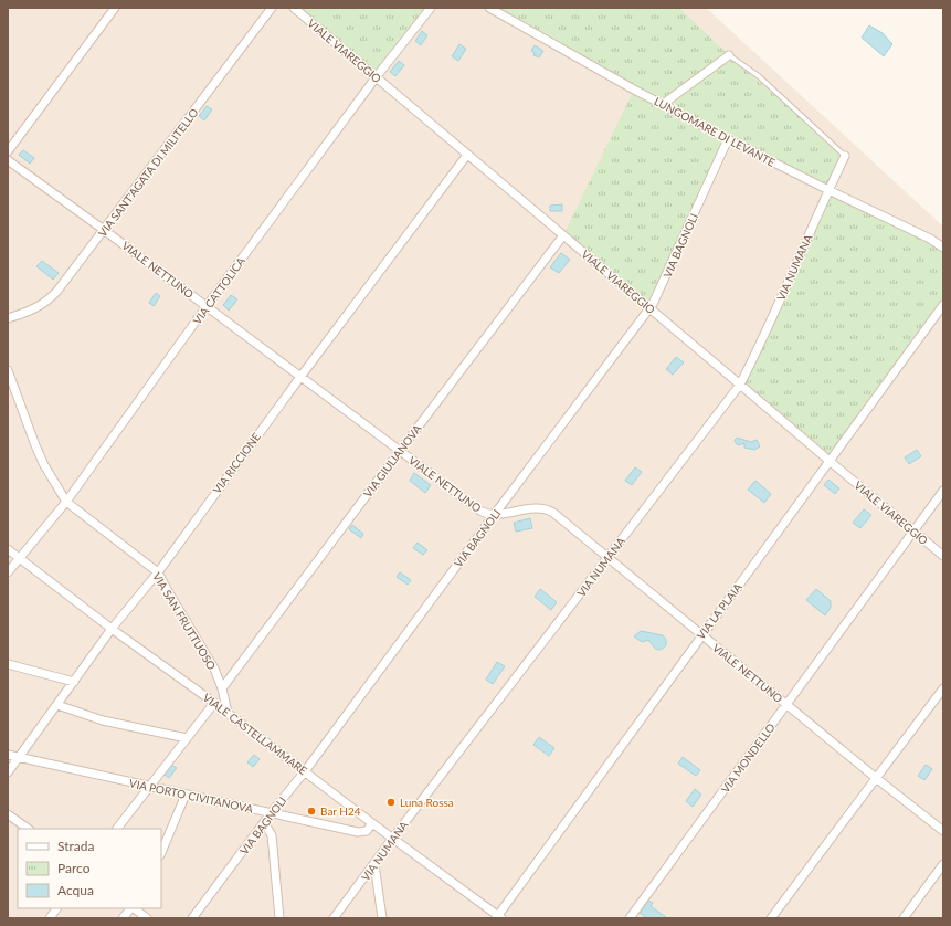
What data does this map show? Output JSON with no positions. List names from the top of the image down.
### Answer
{
  "streets": {
    "street": [
      "VIALE VIAREGGIO",
      "LUNGOMARE DI LEVANTE",
      "VIA SANT'AGATA DI MILITELLO",
      "VIA BAGNOLI",
      "VIA NUMANA",
      "VIALE NETTUNO",
      "VIA CATTOLICA",
      "VIA GIULIANOVA",
      "VIA RICCIONE",
      "VIA LA PLAIA",
      "VIA SAN FRUTTUOSO",
      "VIALE CASTELLAMMARE",
      "VIA MONDELLO",
      "VIA PORTO CIVITANOVA"
    ]
  },
  "crossings": [
    ["VIALE VIAREGGIO", "VIA BAGNOLI"],
    ["VIALE VIAREGGIO", "VIA NUMANA"],
    ["VIALE VIAREGGIO", "VIA CATTOLICA"],
    ["VIALE VIAREGGIO", "VIA GIULIANOVA"],
    ["VIALE VIAREGGIO", "VIA RICCIONE"],
    ["VIALE VIAREGGIO", "VIA LA PLAIA"],
    ["VIALE VIAREGGIO", "VIA MONDELLO"],
    ["LUNGOMARE DI LEVANTE", "VIA BAGNOLI"],
    ["LUNGOMARE DI LEVANTE", "VIA NUMANA"],
    ["VIA SANT'AGATA DI MILITELLO", "VIALE NETTUNO"],
    ["VIA BAGNOLI", "VIALE NETTUNO"],
    ["VIA BAGNOLI", "VIALE CASTELLAMMARE"],
    ["VIA BAGNOLI", "VIA PORTO CIVITANOVA"],
    ["VIA NUMANA", "VIALE NETTUNO"],
    ["VIA NUMANA", "VIALE CASTELLAMMARE"],
    ["VIALE NETTUNO", "VIA CATTOLICA"],
    ["VIALE NETTUNO", "VIA GIULIANOVA"],
    ["VIALE NETTUNO", "VIA RICCIONE"],
    ["VIALE NETTUNO", "VIA LA PLAIA"],
    ["VIALE NETTUNO", "VIA MONDELLO"],
    ["VIA CATTOLICA", "VIA SAN FRUTTUOSO"],
    ["VIA CATTOLICA", "VIALE CASTELLAMMARE"],
    ["VIA GIULIANOVA", "VIA SAN FRUTTUOSO"],
    ["VIA RICCIONE", "VIA SAN FRUTTUOSO"],
    ["VIA RICCIONE", "VIALE CASTELLAMMARE"],
    ["VIA RICCIONE", "VIA PORTO CIVITANOVA"],
    ["VIA LA PLAIA", "VIALE CASTELLAMMARE"],
    ["VIA SAN FRUTTUOSO", "VIALE CASTELLAMMARE"],
    ["VIALE CASTELLAMMARE", "VIA PORTO CIVITANOVA"]
  ],
  "places": ["Luna Rossa", "Bar H24"],
  "legend": ["Strada", "Parco", "Acqua"]
}
